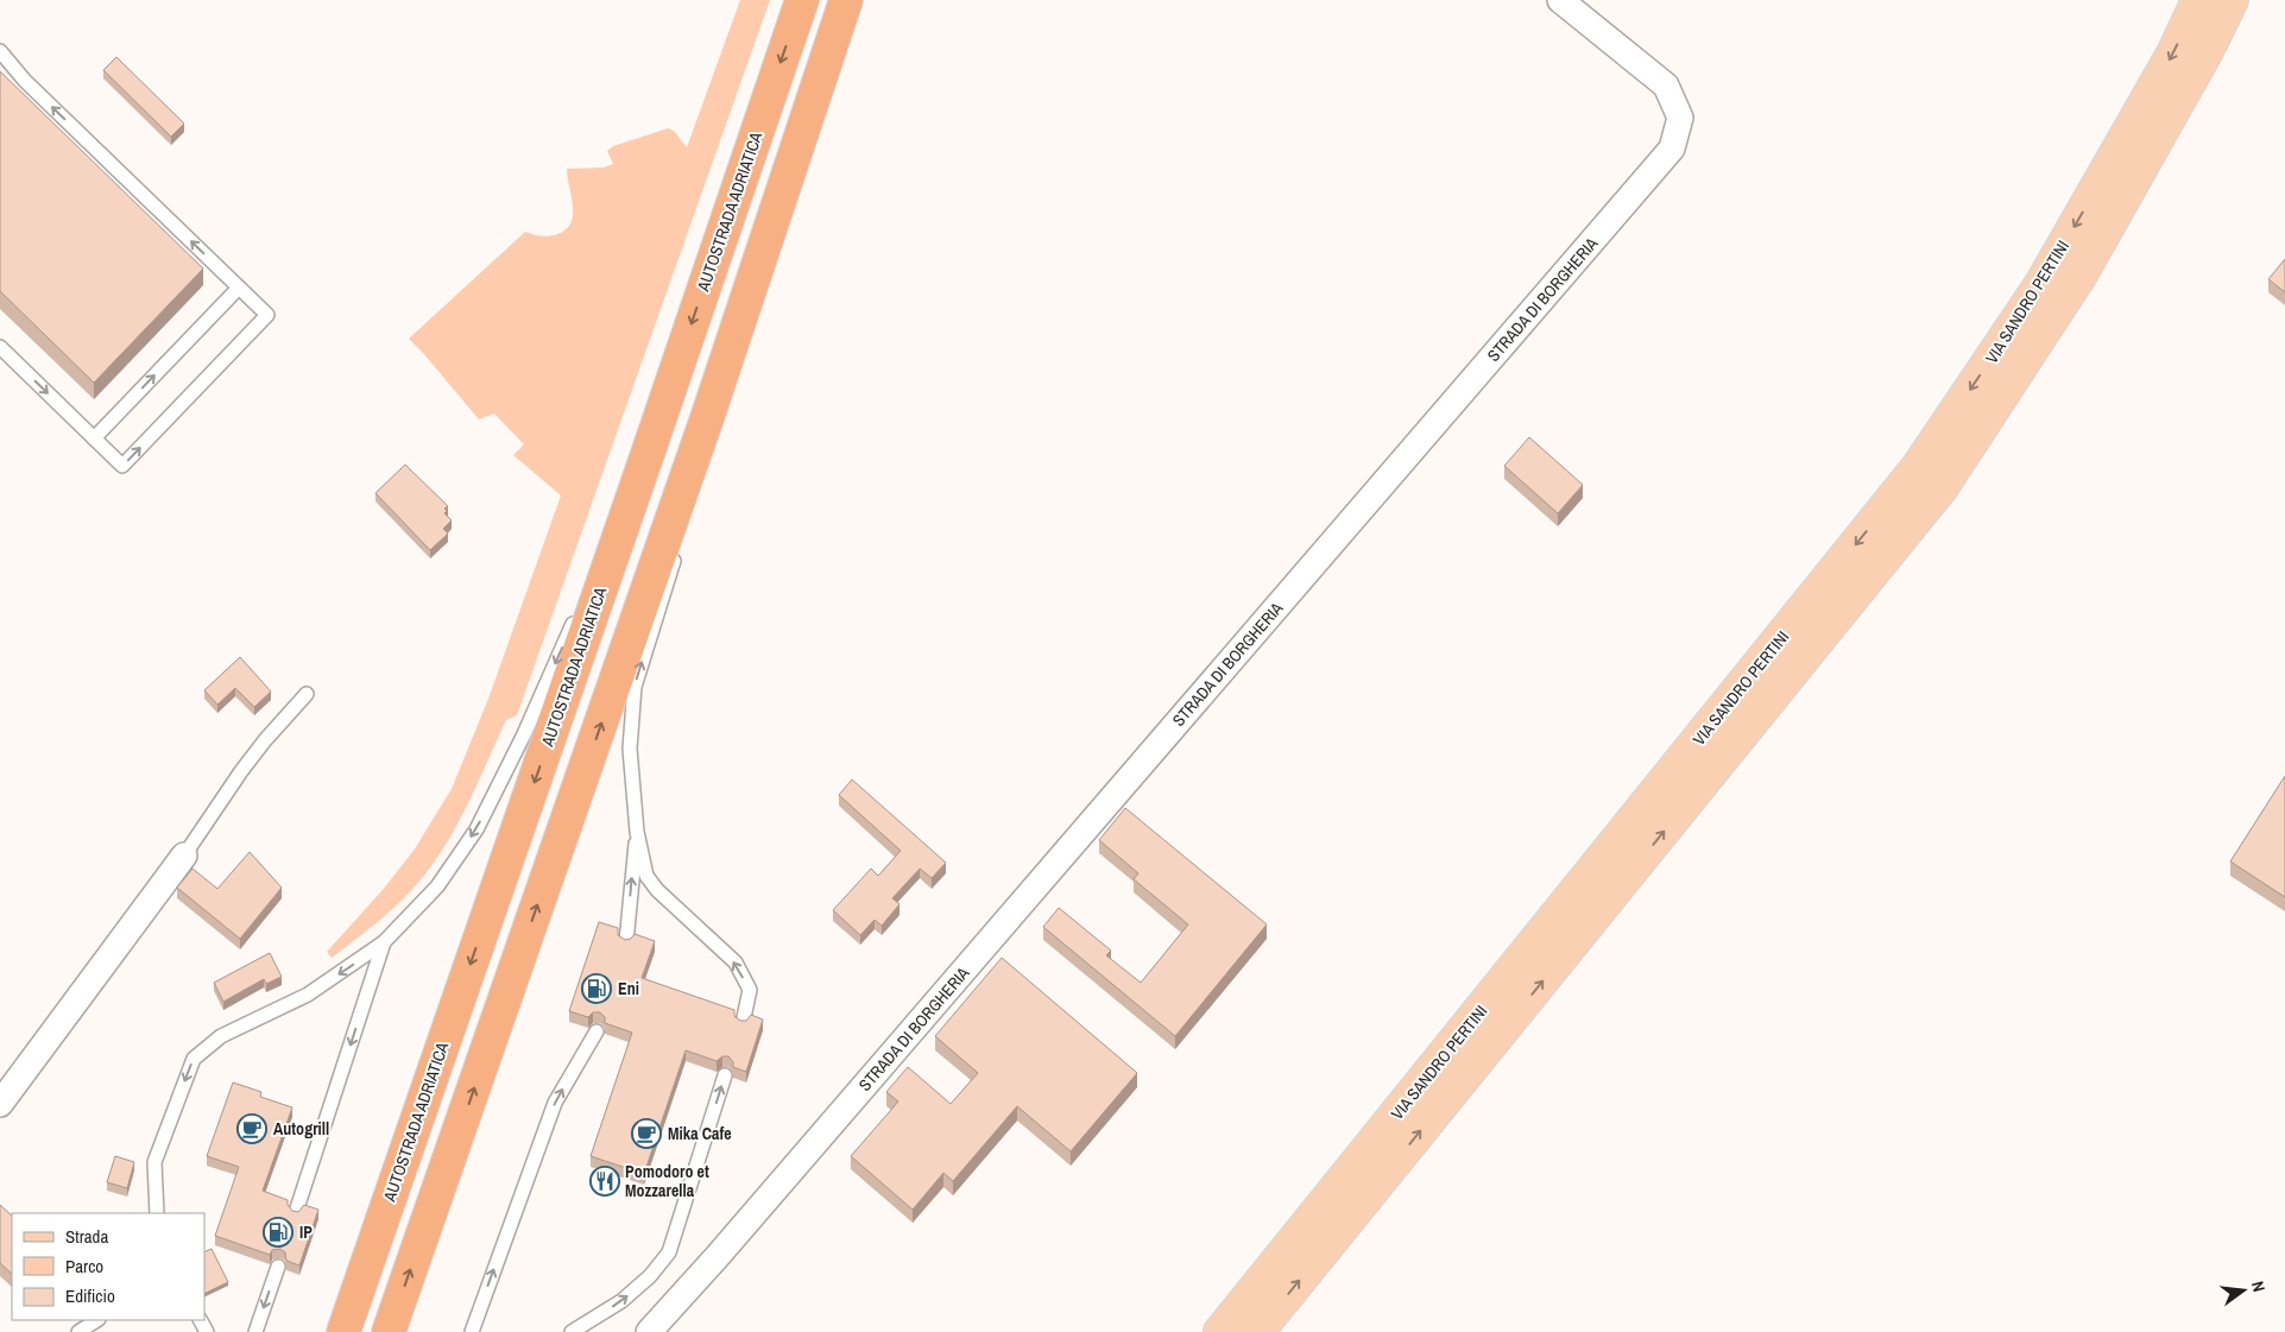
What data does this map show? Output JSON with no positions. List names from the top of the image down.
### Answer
{
  "streets": {
    "highway": ["AUTOSTRADA ADRIATICA"],
    "main road": ["VIA SANDRO PERTINI"],
    "street": ["STRADA DI BORGHERIA"]
  },
  "places": {
    "fuel station": ["Eni", "IP"],
    "cafe": ["Autogrill", "Mika Cafe"],
    "restaurant": ["Pomodoro et Mozzarella"]
  },
  "legend": ["Strada", "Parco", "Edificio"],
  "north": "right"
}
